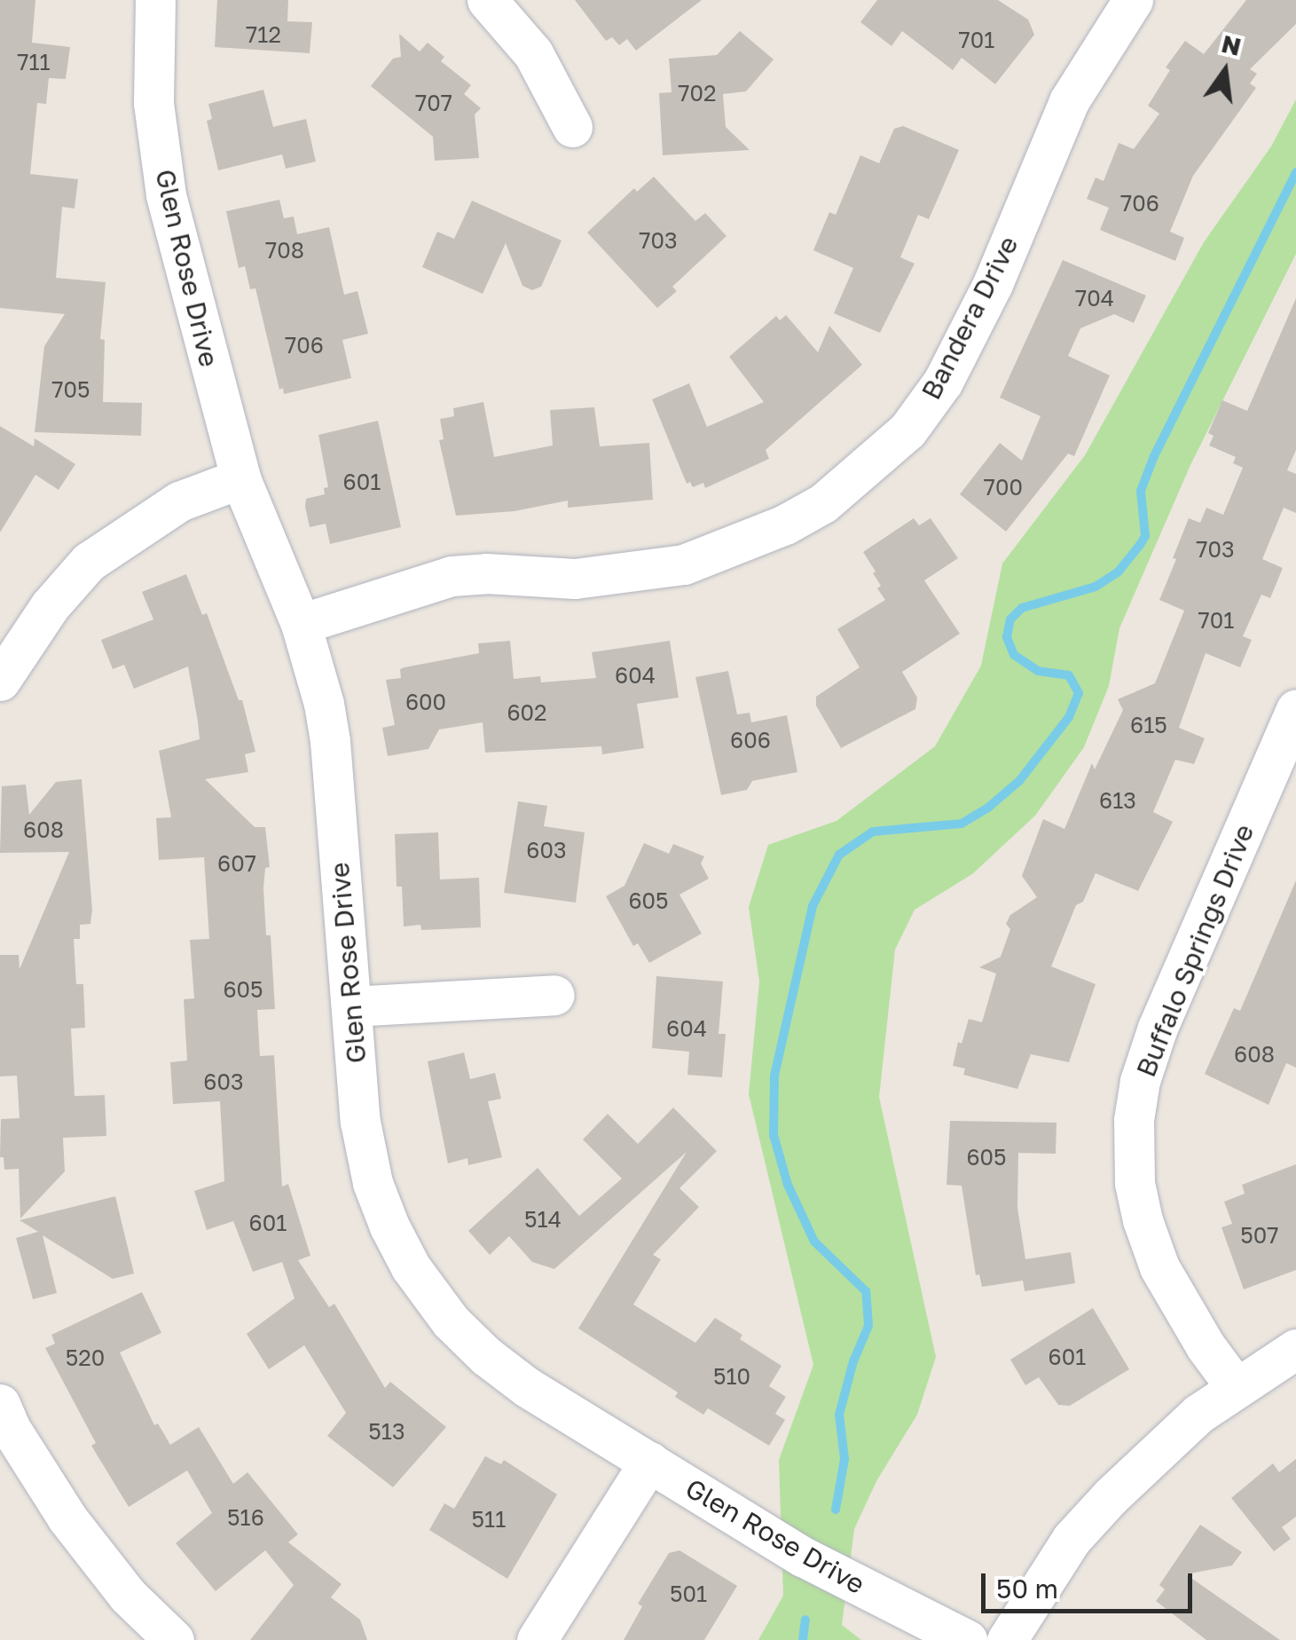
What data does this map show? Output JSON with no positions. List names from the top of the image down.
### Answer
{
  "streets": {
    "street": ["Glen Rose Drive", "Bandera Drive", "Buffalo Springs Drive"]
  },
  "crossings": [
    ["Glen Rose Drive", "Bandera Drive"]
  ],
  "house_numbers": [
    "712",
    "701",
    "711",
    "702",
    "707",
    "706",
    "703",
    "708",
    "704",
    "706",
    "705",
    "601",
    "700",
    "703",
    "701",
    "604",
    "600",
    "602",
    "615",
    "606",
    "613",
    "608",
    "603",
    "607",
    "605",
    "605",
    "604",
    "608",
    "603",
    "605",
    "514",
    "601",
    "507",
    "601",
    "520",
    "510",
    "513",
    "516",
    "511",
    "501"
  ],
  "scale_bar": "50 m",
  "north": "top"
}
